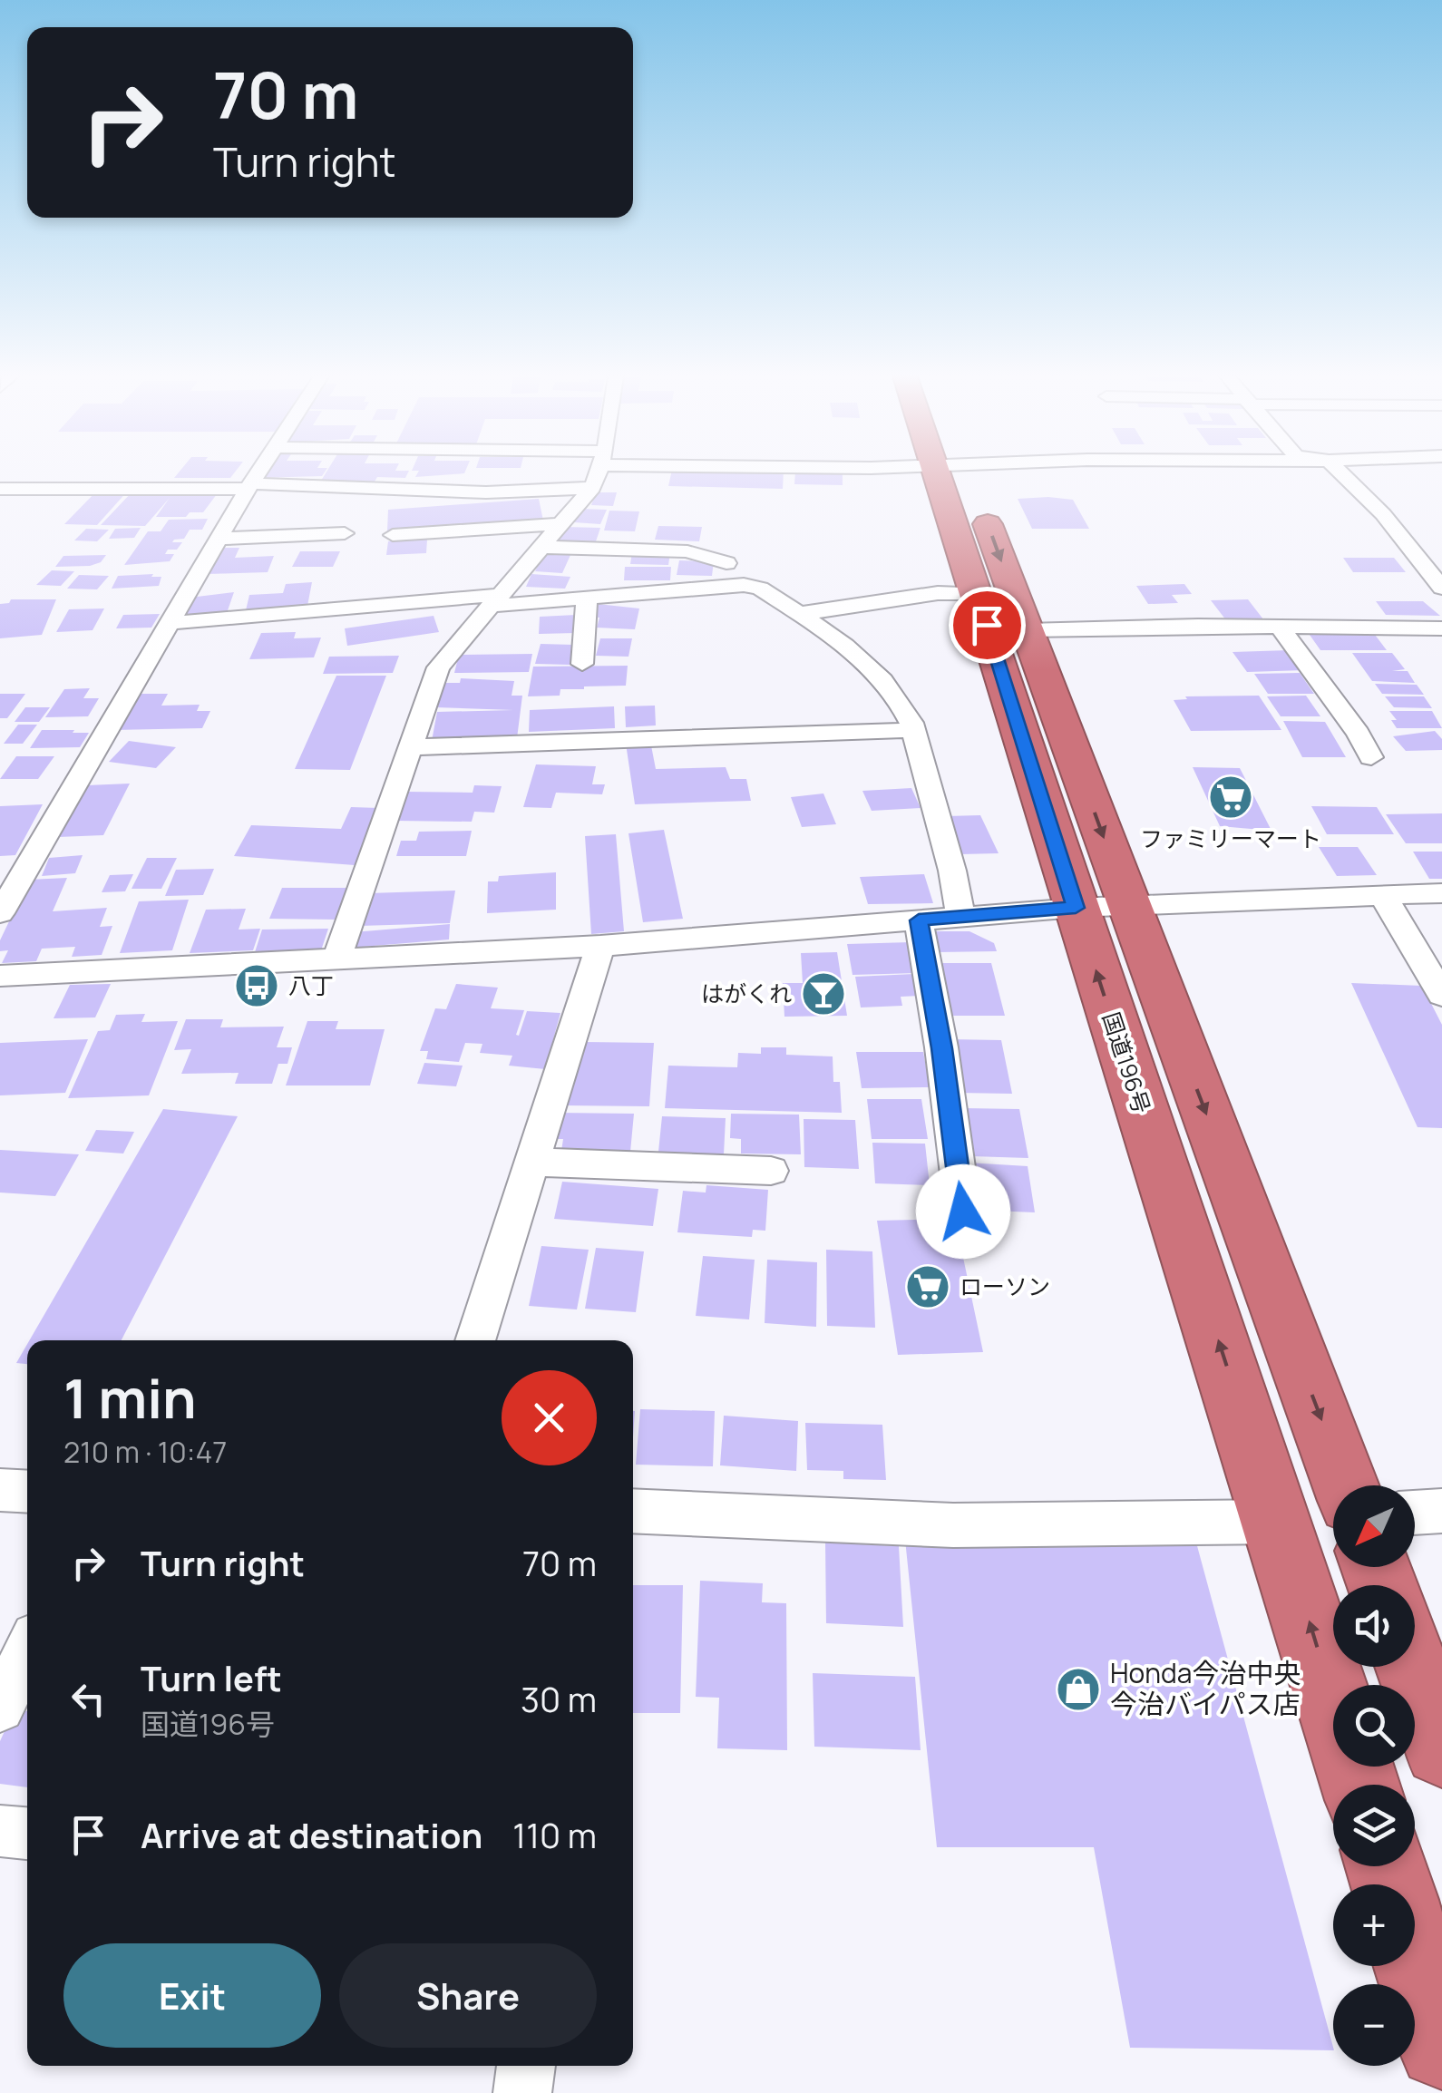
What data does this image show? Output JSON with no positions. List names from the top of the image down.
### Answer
{
  "streets": {
    "highway": ["国道196号"]
  },
  "places": {
    "supermarket": ["ファミリーマート", "ローソン"],
    "bus stop": ["八丁"],
    "bar": ["はがくれ"],
    "shop": ["Honda今治中央 今治バイパス店"]
  },
  "north": "bottom left",
  "page": {
    "turn": ["70 m", "Turn right"],
    "heading": ["1 min", "210 m · 10:47"],
    "map_buttons": ["+", "−"],
    "list": [
      {
        "name": "Turn right",
        "value": "70 m"
      },
      {
        "name": "Turn left",
        "note": "国道196号",
        "value": "30 m"
      },
      {
        "name": "Arrive at destination",
        "value": "110 m"
      }
    ],
    "buttons": ["Exit", "Share"]
  }
}
